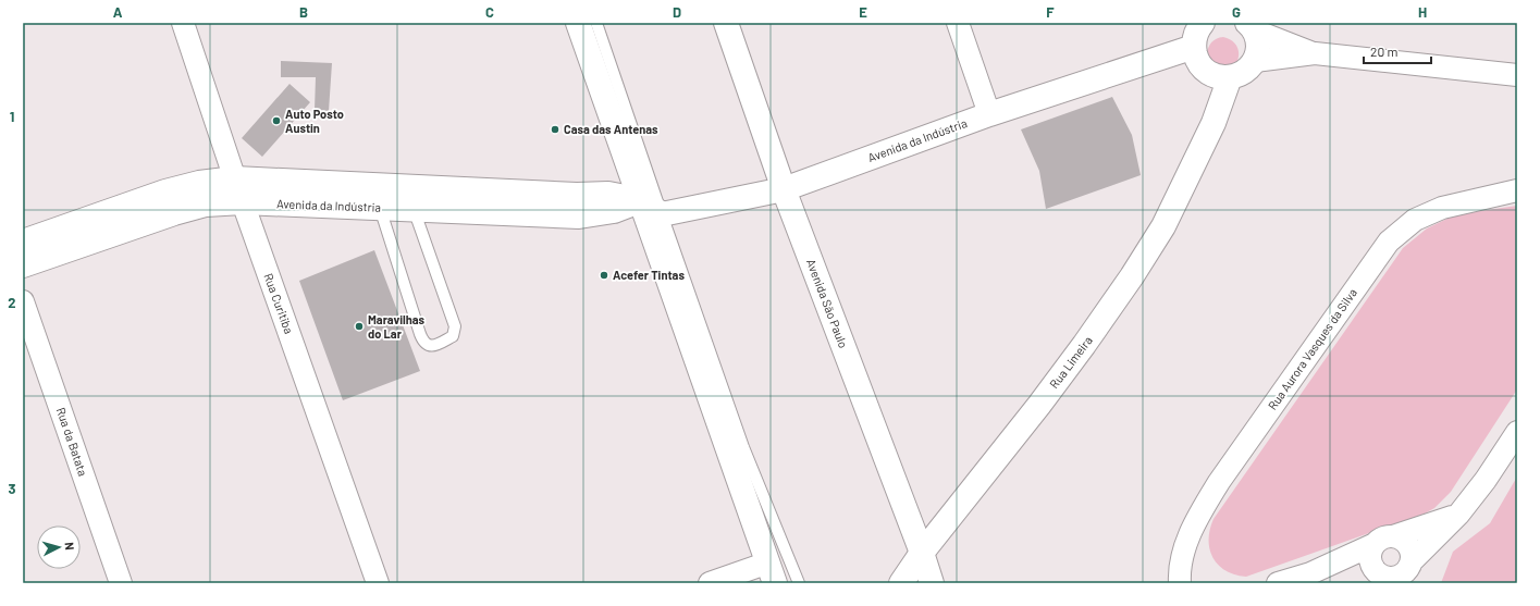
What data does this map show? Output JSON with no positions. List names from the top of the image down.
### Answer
{
  "streets": {
    "main road": ["Avenida da Indústria", "Avenida São Paulo", "Rua Limeira"],
    "street": ["Rua Curitiba", "Rua Aurora Vasques da Silva", "Rua da Batata"]
  },
  "crossings": [
    ["Avenida da Indústria", "Rua Curitiba"],
    ["Avenida da Indústria", "Avenida São Paulo"],
    ["Avenida São Paulo", "Rua Limeira"]
  ],
  "places": [
    "Auto Posto Austin",
    "Casa das Antenas",
    "Acefer Tintas",
    "Maravilhas do Lar"
  ],
  "scale_bar": "20 m",
  "north": "right",
  "grid": {
    "columns": [
      "A",
      "B",
      "C",
      "D",
      "E",
      "F",
      "G",
      "H"
    ],
    "rows": ["1", "2", "3"]
  }
}
